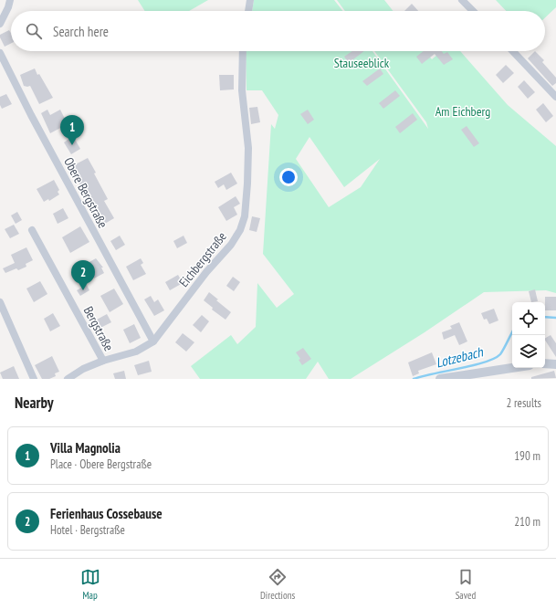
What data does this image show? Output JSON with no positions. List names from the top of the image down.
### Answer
{
  "streets": {
    "street": ["Obere Bergstraße", "Eichbergstraße", "Bergstraße"]
  },
  "crossings": [
    ["Obere Bergstraße", "Eichbergstraße"],
    ["Eichbergstraße", "Bergstraße"]
  ],
  "water": ["Lotzebach"],
  "parks": ["Stauseeblick", "Am Eichberg"],
  "page": {
    "search": "Search here",
    "pins": ["1", "2"],
    "heading": ["Nearby", "2 results"],
    "list": [
      {
        "mark": "1",
        "name": "Villa Magnolia",
        "note": "Place · Obere Bergstraße",
        "value": "190 m"
      },
      {
        "mark": "2",
        "name": "Ferienhaus Cossebause",
        "note": "Hotel · Bergstraße",
        "value": "210 m"
      }
    ],
    "nav": ["Map", "Directions", "Saved"]
  }
}
